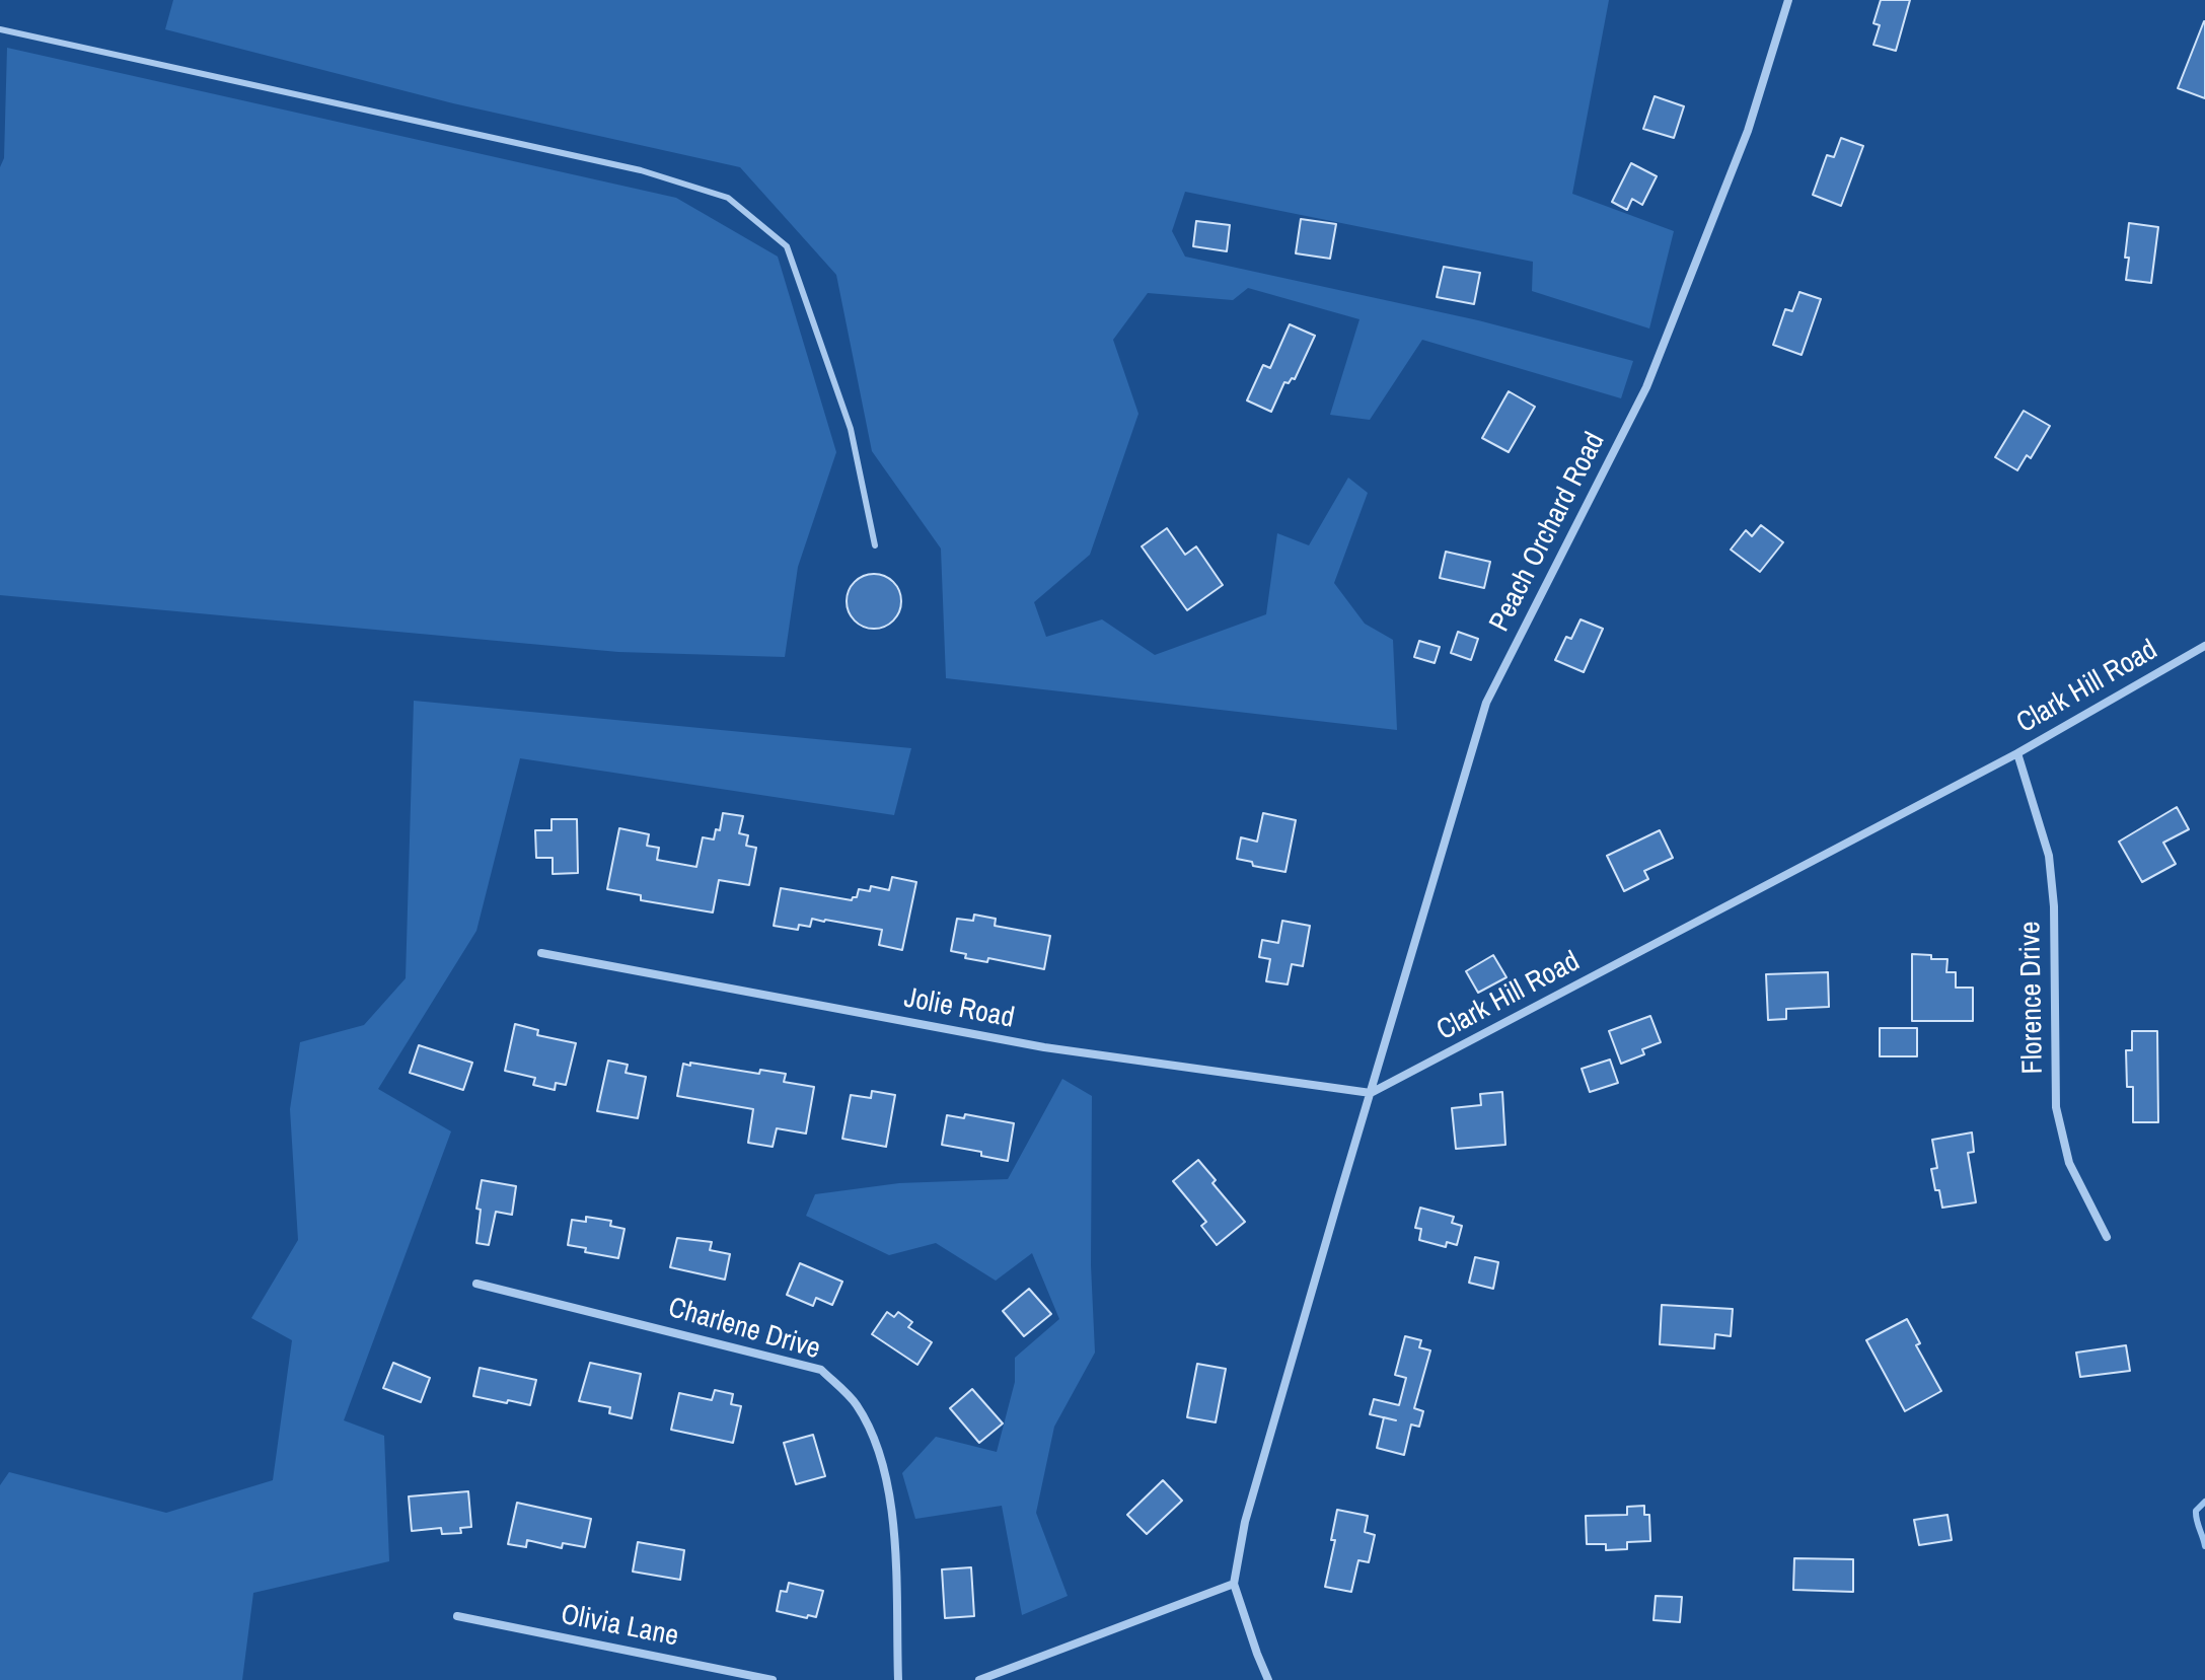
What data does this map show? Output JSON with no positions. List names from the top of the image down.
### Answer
{
  "streets": {
    "street": [
      "Peach Orchard Road",
      "Clark Hill Road",
      "Florence Drive",
      "Jolie Road",
      "Charlene Drive",
      "Olivia Lane"
    ]
  },
  "crossings": [
    ["Peach Orchard Road", "Clark Hill Road"],
    ["Peach Orchard Road", "Jolie Road"],
    ["Clark Hill Road", "Florence Drive"],
    ["Clark Hill Road", "Jolie Road"]
  ]
}
